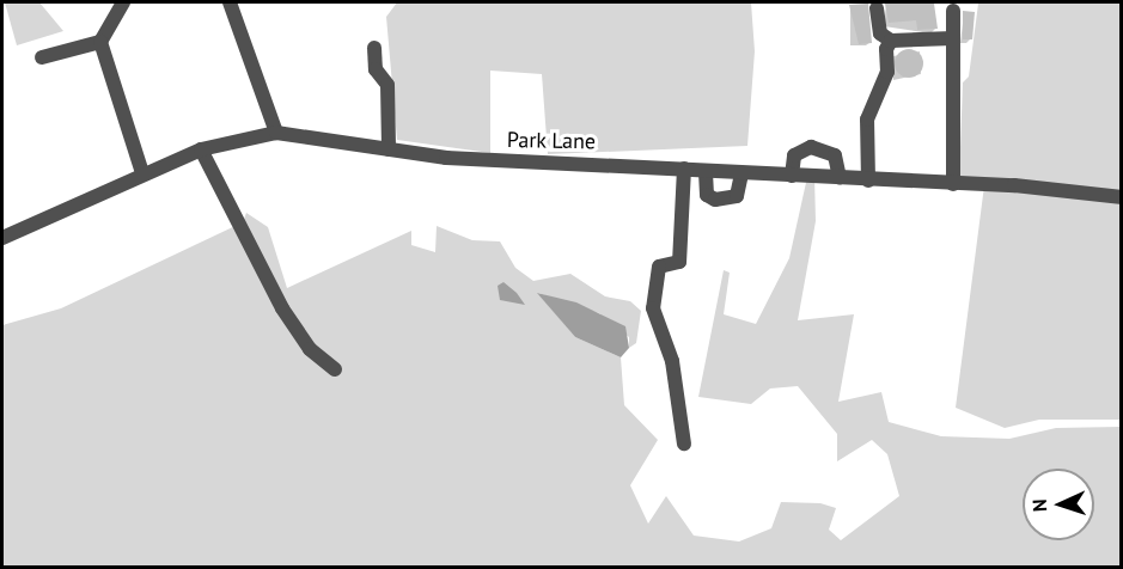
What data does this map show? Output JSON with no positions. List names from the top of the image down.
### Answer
{
  "streets": {
    "street": ["Park Lane"]
  },
  "north": "left"
}
